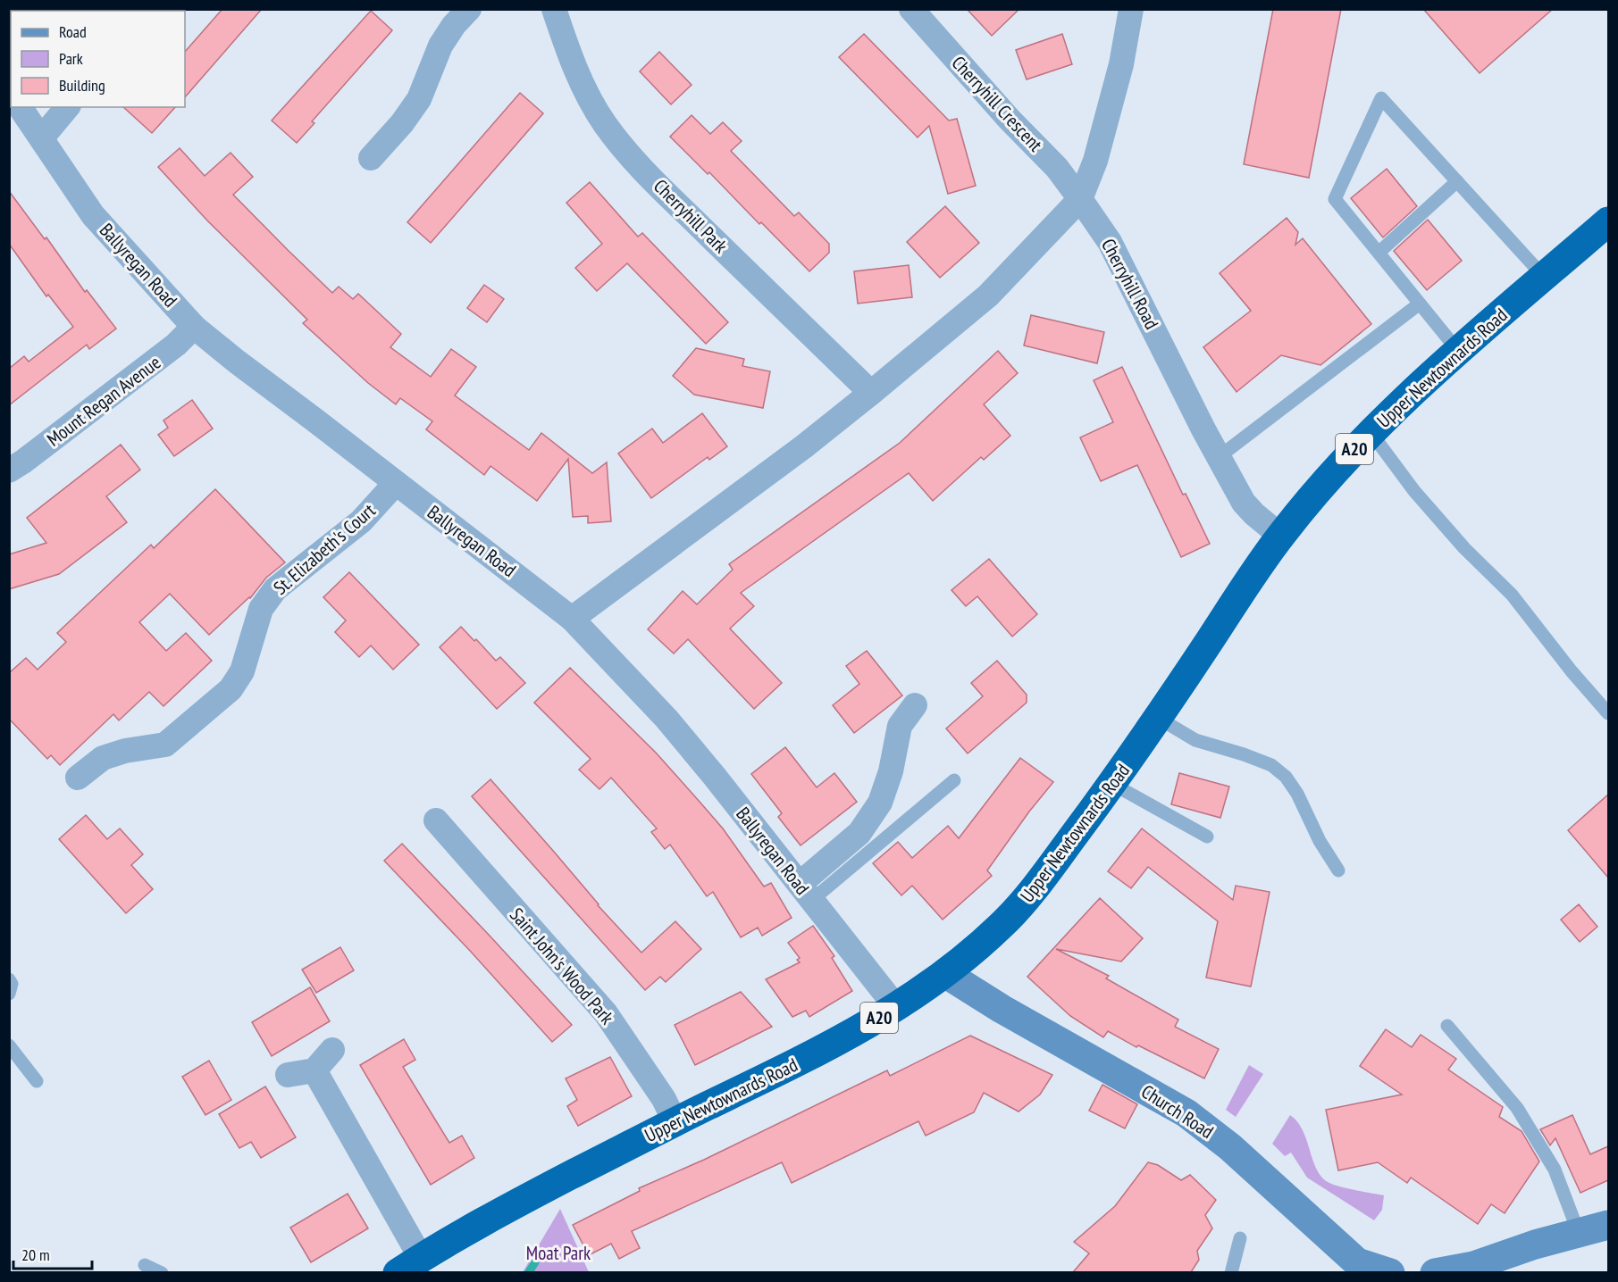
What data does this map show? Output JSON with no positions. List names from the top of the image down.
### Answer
{
  "streets": {
    "highway": ["Upper Newtownards Road", "A20"],
    "street": [
      "Cherryhill Crescent",
      "Cherryhill Park",
      "Ballyregan Road",
      "Cherryhill Road",
      "Mount Regan Avenue",
      "St. Elizabeth's Court",
      "Saint John's Wood Park",
      "Church Road"
    ]
  },
  "crossings": [
    ["Cherryhill Crescent", "Cherryhill Road"],
    ["Ballyregan Road", "Upper Newtownards Road"],
    ["Ballyregan Road", "Mount Regan Avenue"],
    ["Ballyregan Road", "St. Elizabeth's Court"],
    ["Cherryhill Road", "Upper Newtownards Road"],
    ["Upper Newtownards Road", "Saint John's Wood Park"],
    ["Upper Newtownards Road", "Church Road"]
  ],
  "parks": ["Moat Park"],
  "legend": ["Road", "Park", "Building"],
  "scale_bar": "20 m"
}
